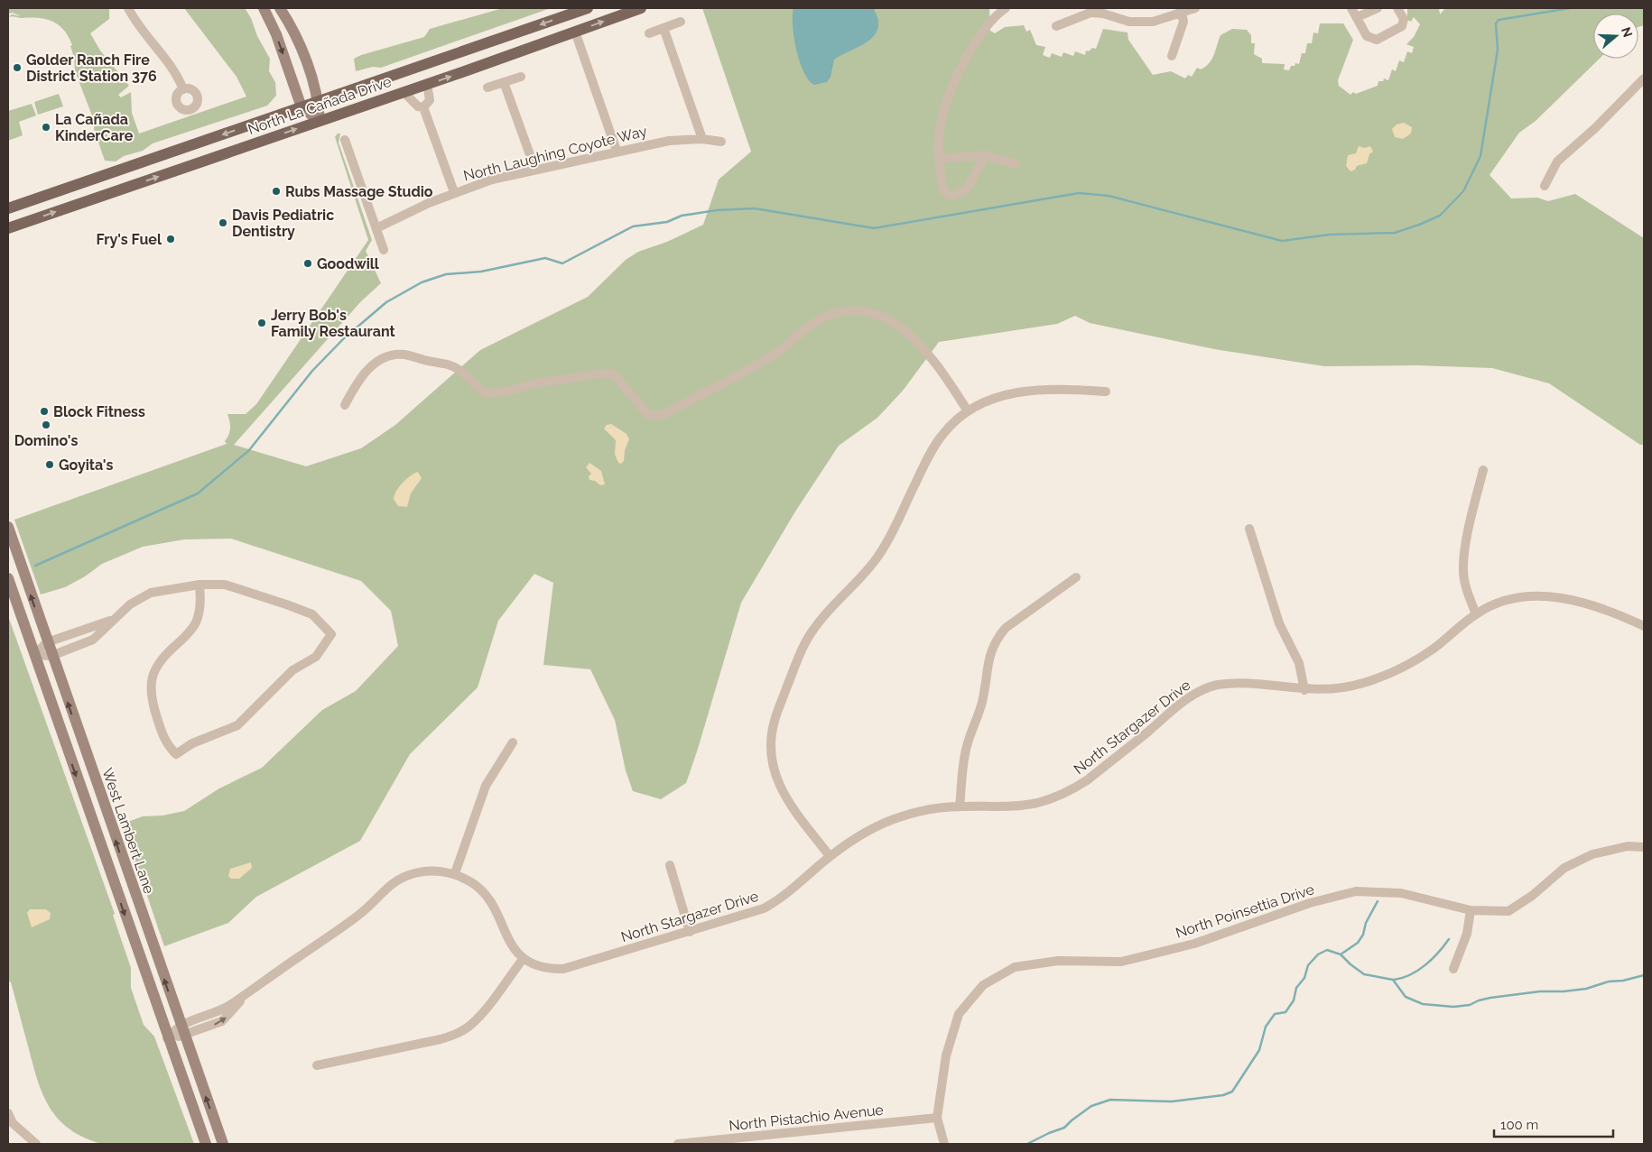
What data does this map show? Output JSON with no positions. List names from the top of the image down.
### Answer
{
  "streets": {
    "main road": ["North La Cañada Drive", "West Lambert Lane"],
    "street": [
      "North Laughing Coyote Way",
      "North Stargazer Drive",
      "North Poinsettia Drive",
      "North Pistachio Avenue"
    ]
  },
  "crossings": [
    ["North Stargazer Drive", "West Lambert Lane"],
    ["North Poinsettia Drive", "North Pistachio Avenue"]
  ],
  "places": [
    "Golder Ranch Fire District Station 376",
    "La Cañada KinderCare",
    "Rubs Massage Studio",
    "Davis Pediatric Dentistry",
    "Fry's Fuel",
    "Goodwill",
    "Jerry Bob's Family Restaurant",
    "Block Fitness",
    "Domino's",
    "Goyita's"
  ],
  "scale_bar": "100 m",
  "north": "right"
}
